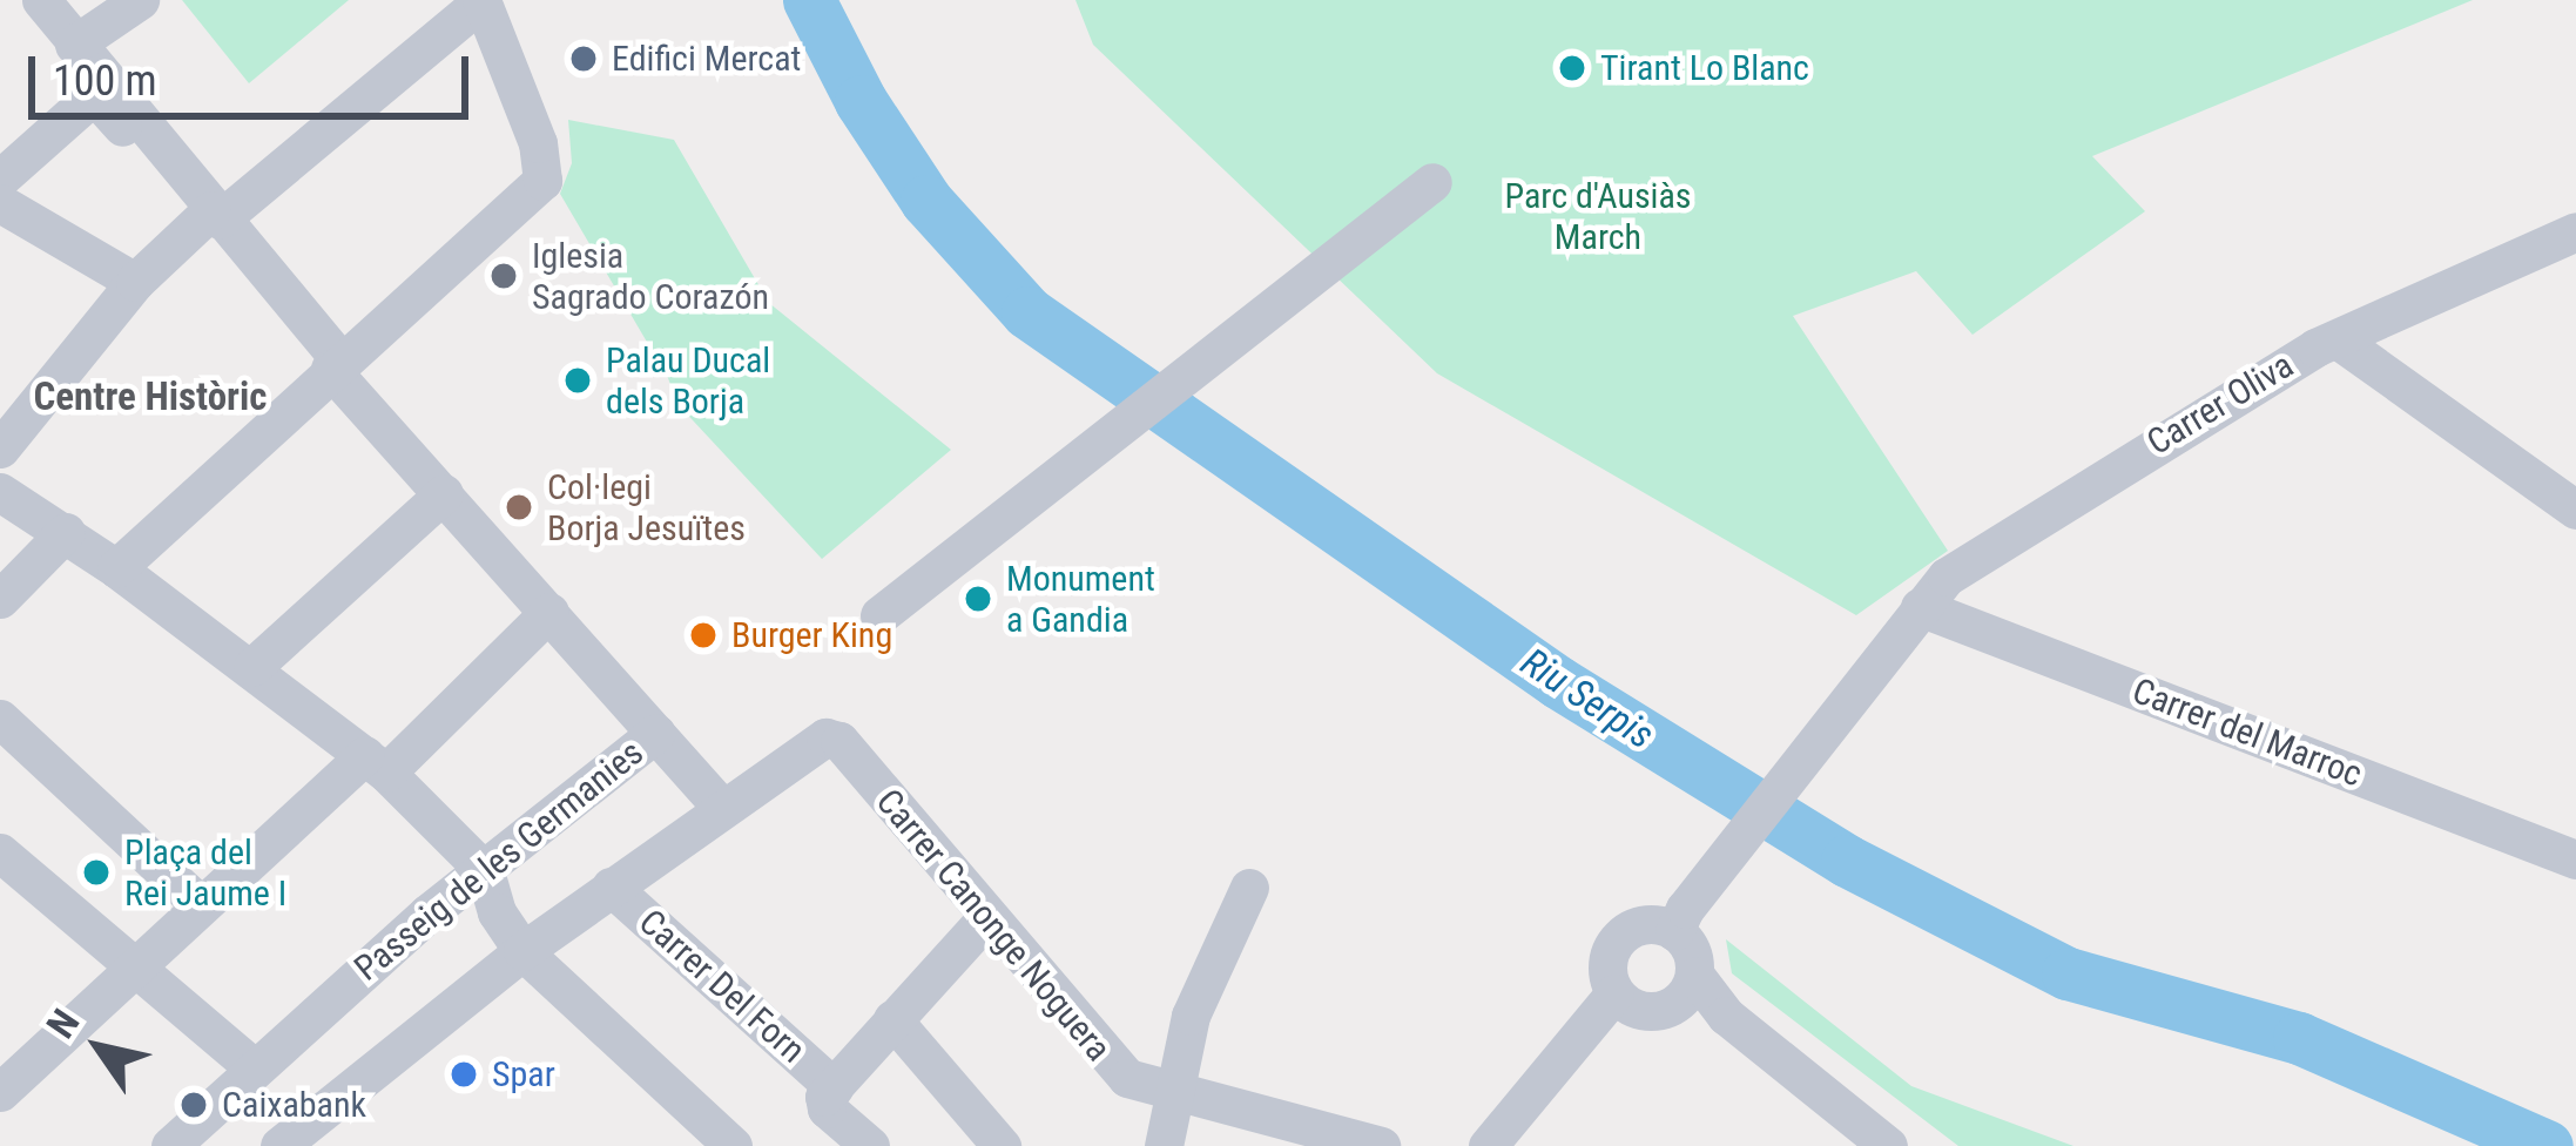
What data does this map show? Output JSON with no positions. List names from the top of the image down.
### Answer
{
  "streets": {
    "street": [
      "Carrer Oliva",
      "Carrer del Marroc",
      "Passeig de les Germanies",
      "Carrer Canonge Noguera",
      "Carrer Del Forn"
    ]
  },
  "crossings": [
    ["Carrer Oliva", "Carrer del Marroc"],
    ["Passeig de les Germanies", "Carrer Canonge Noguera"]
  ],
  "districts": ["Centre Històric"],
  "water": ["Riu Serpis"],
  "parks": ["Parc d'Ausiàs March"],
  "places": [
    "Edifici Mercat",
    "Tirant Lo Blanc",
    "Iglesia Sagrado Corazón",
    "Palau Ducal dels Borja",
    "Col·legi Borja Jesuïtes",
    "Monument a Gandia",
    "Burger King",
    "Plaça del Rei Jaume I",
    "Spar",
    "Caixabank"
  ],
  "scale_bar": "100 m",
  "north": "top left"
}
